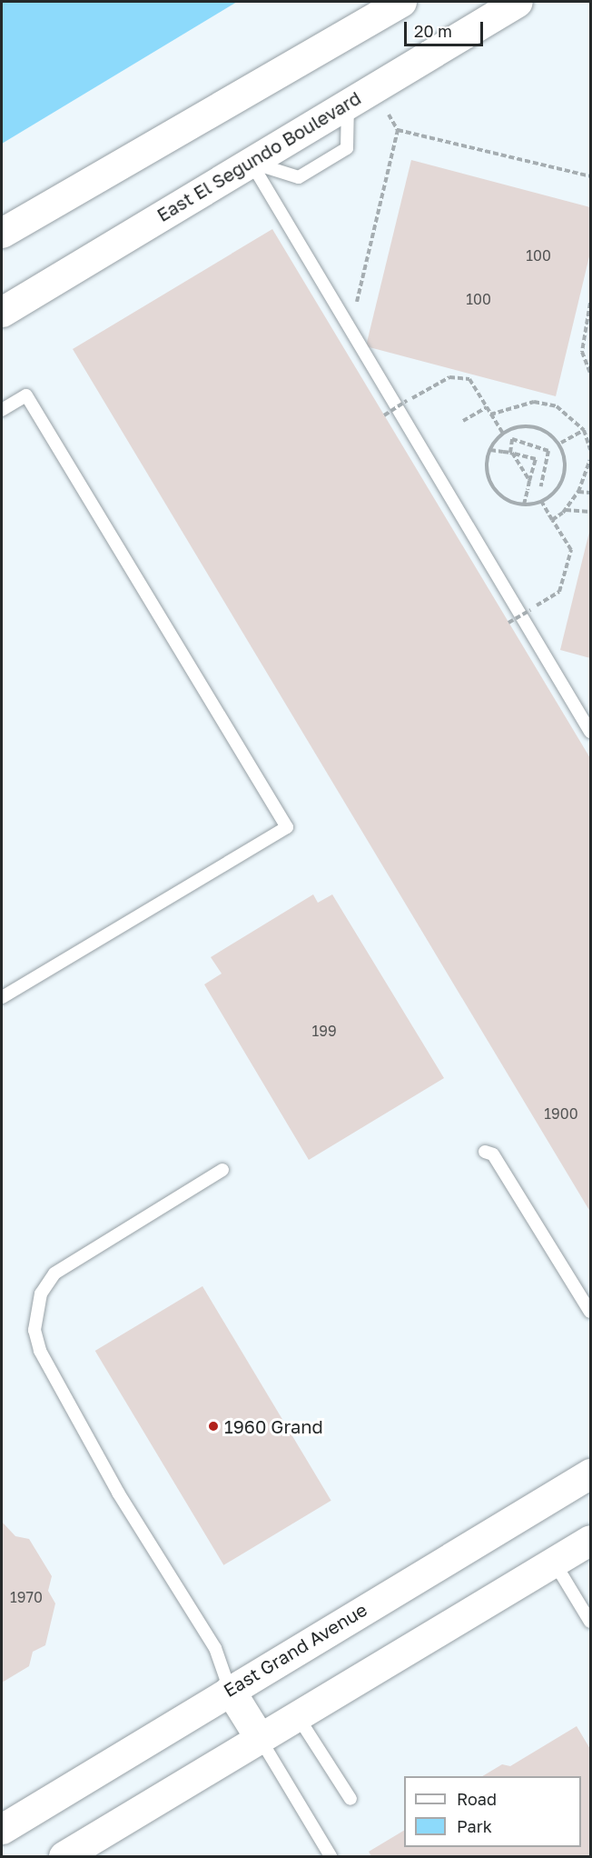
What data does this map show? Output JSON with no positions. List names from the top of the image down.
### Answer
{
  "streets": {
    "street": ["East El Segundo Boulevard", "East Grand Avenue"]
  },
  "places": ["1960 Grand"],
  "house_numbers": [
    "100",
    "100",
    "199",
    "1900",
    "1970"
  ],
  "legend": ["Road", "Park"],
  "scale_bar": "20 m"
}
